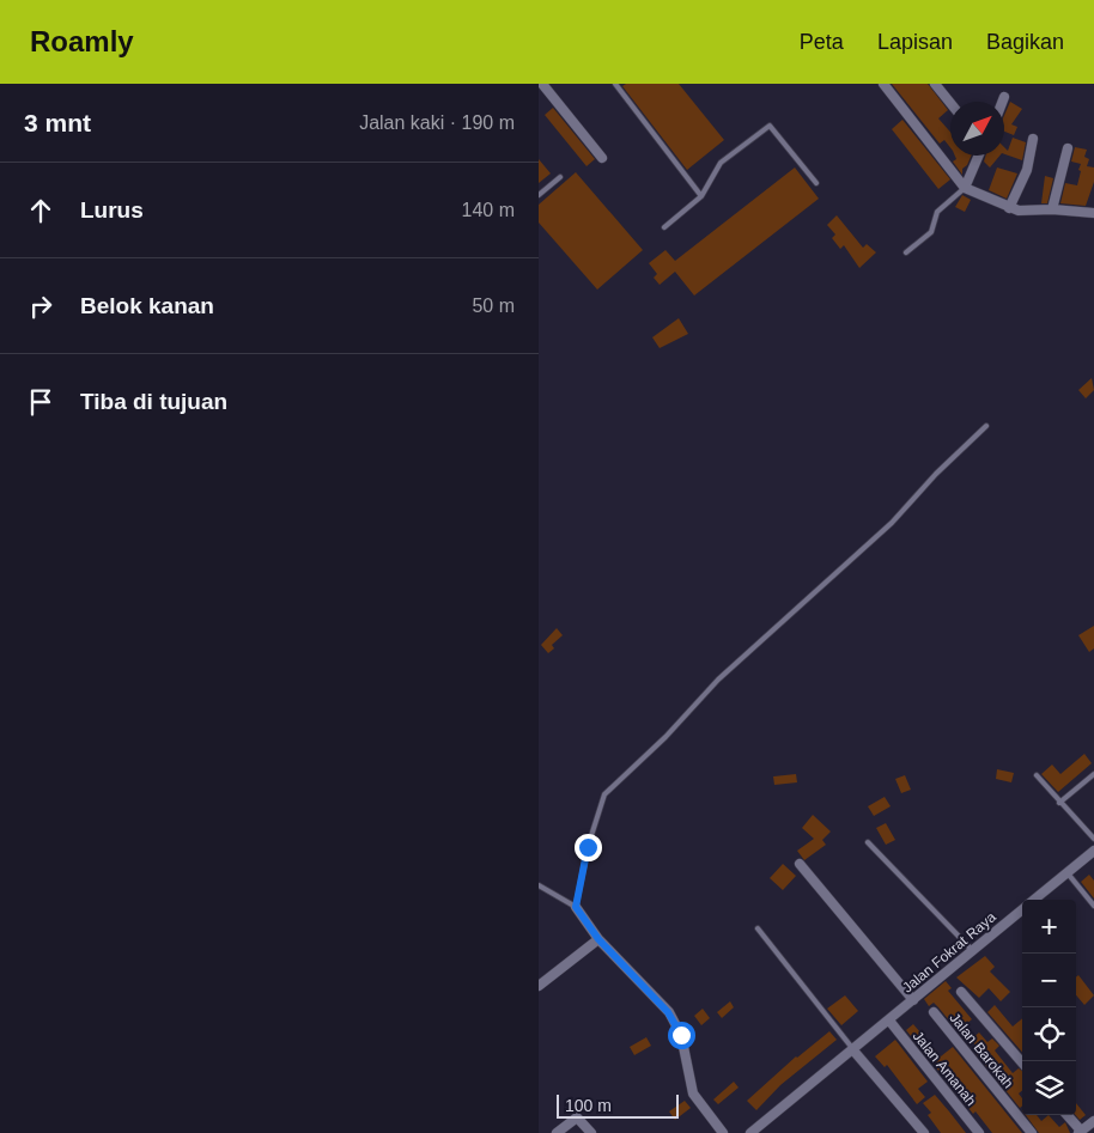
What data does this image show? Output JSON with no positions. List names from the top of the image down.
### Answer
{
  "streets": {
    "street": ["Jalan Fokrat Raya", "Jalan Barokah", "Jalan Amanah"]
  },
  "crossings": [
    ["Jalan Fokrat Raya", "Jalan Amanah"]
  ],
  "scale_bar": "100 m",
  "north": "top right",
  "page": {
    "header": "Roamly",
    "nav": ["Peta", "Lapisan", "Bagikan"],
    "heading": ["3 mnt", "Jalan kaki · 190 m"],
    "list": [
      ["Lurus", "140 m"],
      ["Belok kanan", "50 m"],
      "Tiba di tujuan"
    ],
    "map_buttons": ["+", "−"],
    "scale": "100 m"
  }
}
